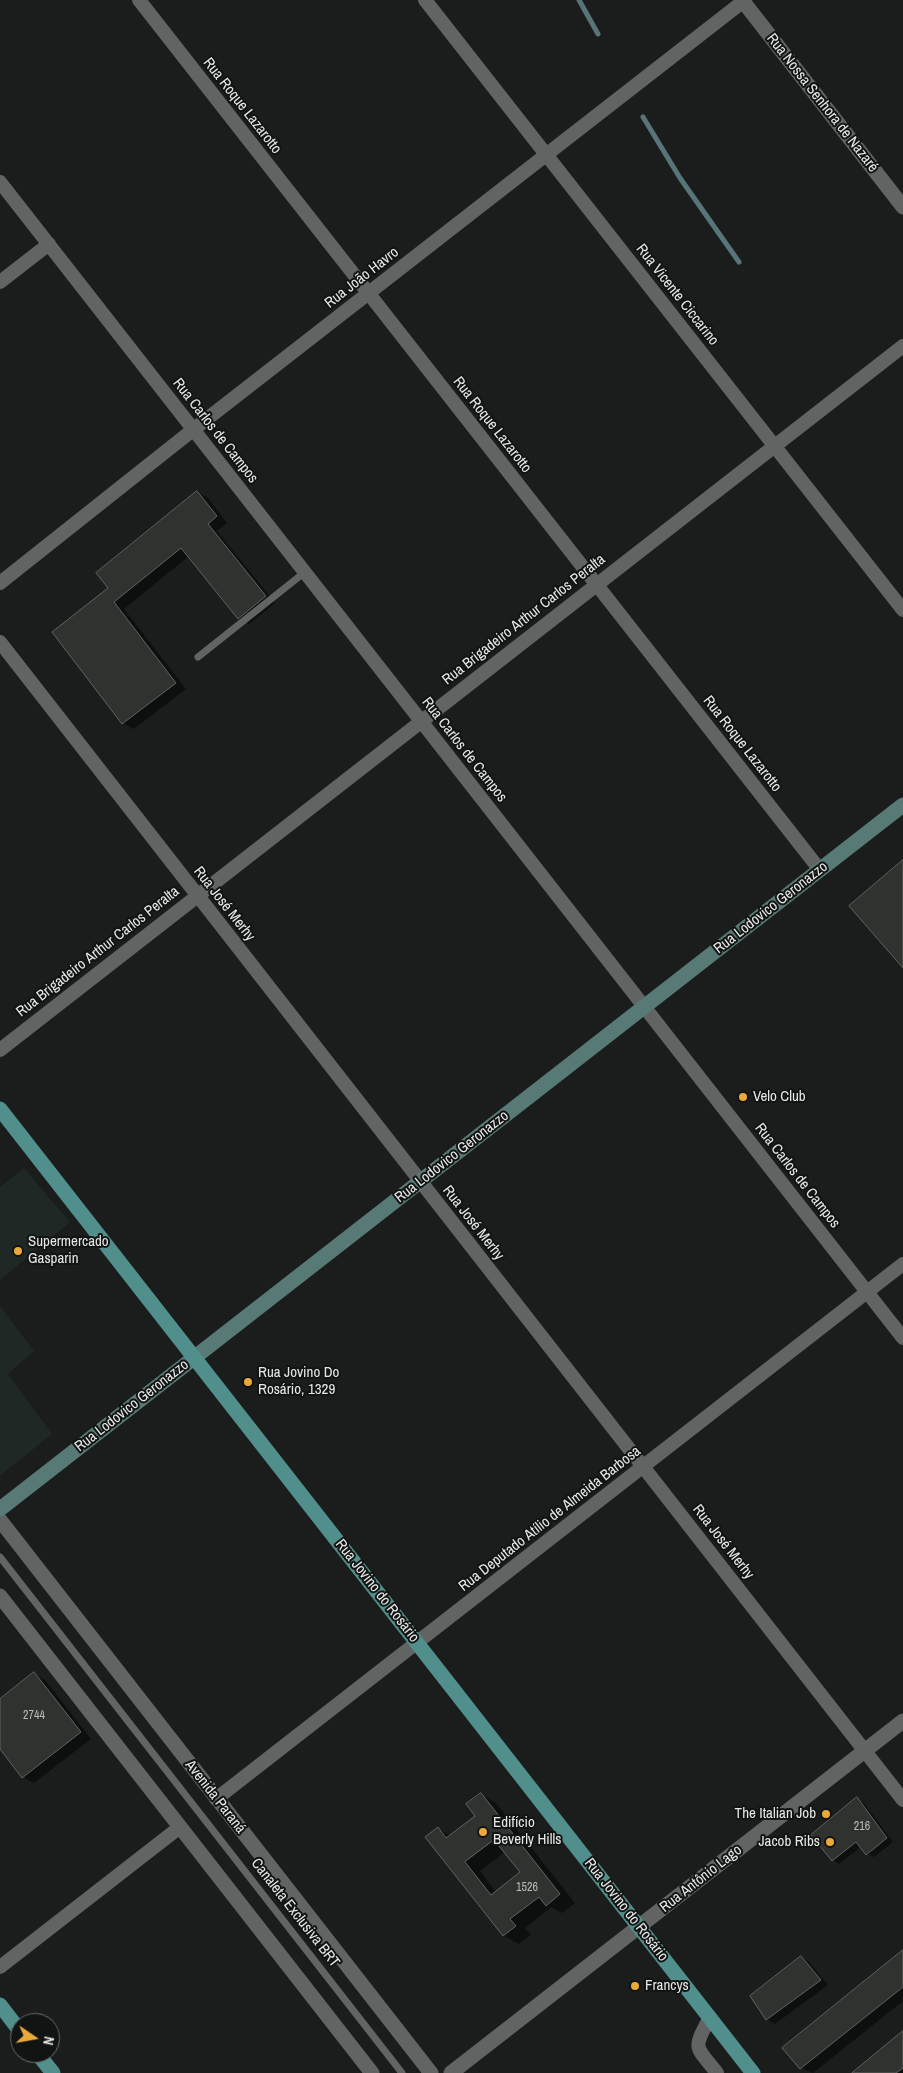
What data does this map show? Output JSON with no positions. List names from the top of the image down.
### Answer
{
  "streets": {
    "main road": ["Rua Lodovico Geronazzo", "Rua Jovino do Rosário"],
    "street": [
      "Rua Nossa Senhora de Nazaré",
      "Rua Roque Lazarotto",
      "Rua João Havro",
      "Rua Vicente Ciccarino",
      "Rua Carlos de Campos",
      "Rua Brigadeiro Arthur Carlos Peralta",
      "Rua José Merhy",
      "Rua Deputado Atílio de Almeida Barbosa",
      "Avenida Paraná",
      "Rua Antônio Lago"
    ],
    "lane": ["Canaleta Exclusiva BRT"]
  },
  "crossings": [
    ["Rua Nossa Senhora de Nazaré", "Rua João Havro"],
    ["Rua Roque Lazarotto", "Rua João Havro"],
    ["Rua Roque Lazarotto", "Rua Brigadeiro Arthur Carlos Peralta"],
    ["Rua Roque Lazarotto", "Rua Lodovico Geronazzo"],
    ["Rua João Havro", "Rua Vicente Ciccarino"],
    ["Rua João Havro", "Rua Carlos de Campos"],
    ["Rua Vicente Ciccarino", "Rua Brigadeiro Arthur Carlos Peralta"],
    ["Rua Carlos de Campos", "Rua Brigadeiro Arthur Carlos Peralta"],
    ["Rua Carlos de Campos", "Rua Lodovico Geronazzo"],
    ["Rua Carlos de Campos", "Rua Deputado Atílio de Almeida Barbosa"],
    ["Rua Brigadeiro Arthur Carlos Peralta", "Rua José Merhy"],
    ["Rua José Merhy", "Rua Lodovico Geronazzo"],
    ["Rua José Merhy", "Rua Deputado Atílio de Almeida Barbosa"],
    ["Rua José Merhy", "Rua Antônio Lago"],
    ["Rua Lodovico Geronazzo", "Rua Jovino do Rosário"],
    ["Rua Deputado Atílio de Almeida Barbosa", "Rua Jovino do Rosário"],
    ["Rua Deputado Atílio de Almeida Barbosa", "Avenida Paraná"],
    ["Rua Jovino do Rosário", "Rua Antônio Lago"]
  ],
  "places": [
    "Velo Club",
    "Supermercado Gasparin",
    "Rua Jovino Do Rosário, 1329",
    "The Italian Job",
    "Edifício Beverly Hills",
    "Jacob Ribs",
    "Francys"
  ],
  "house_numbers": ["2744", "216", "1526"],
  "north": "right"
}
